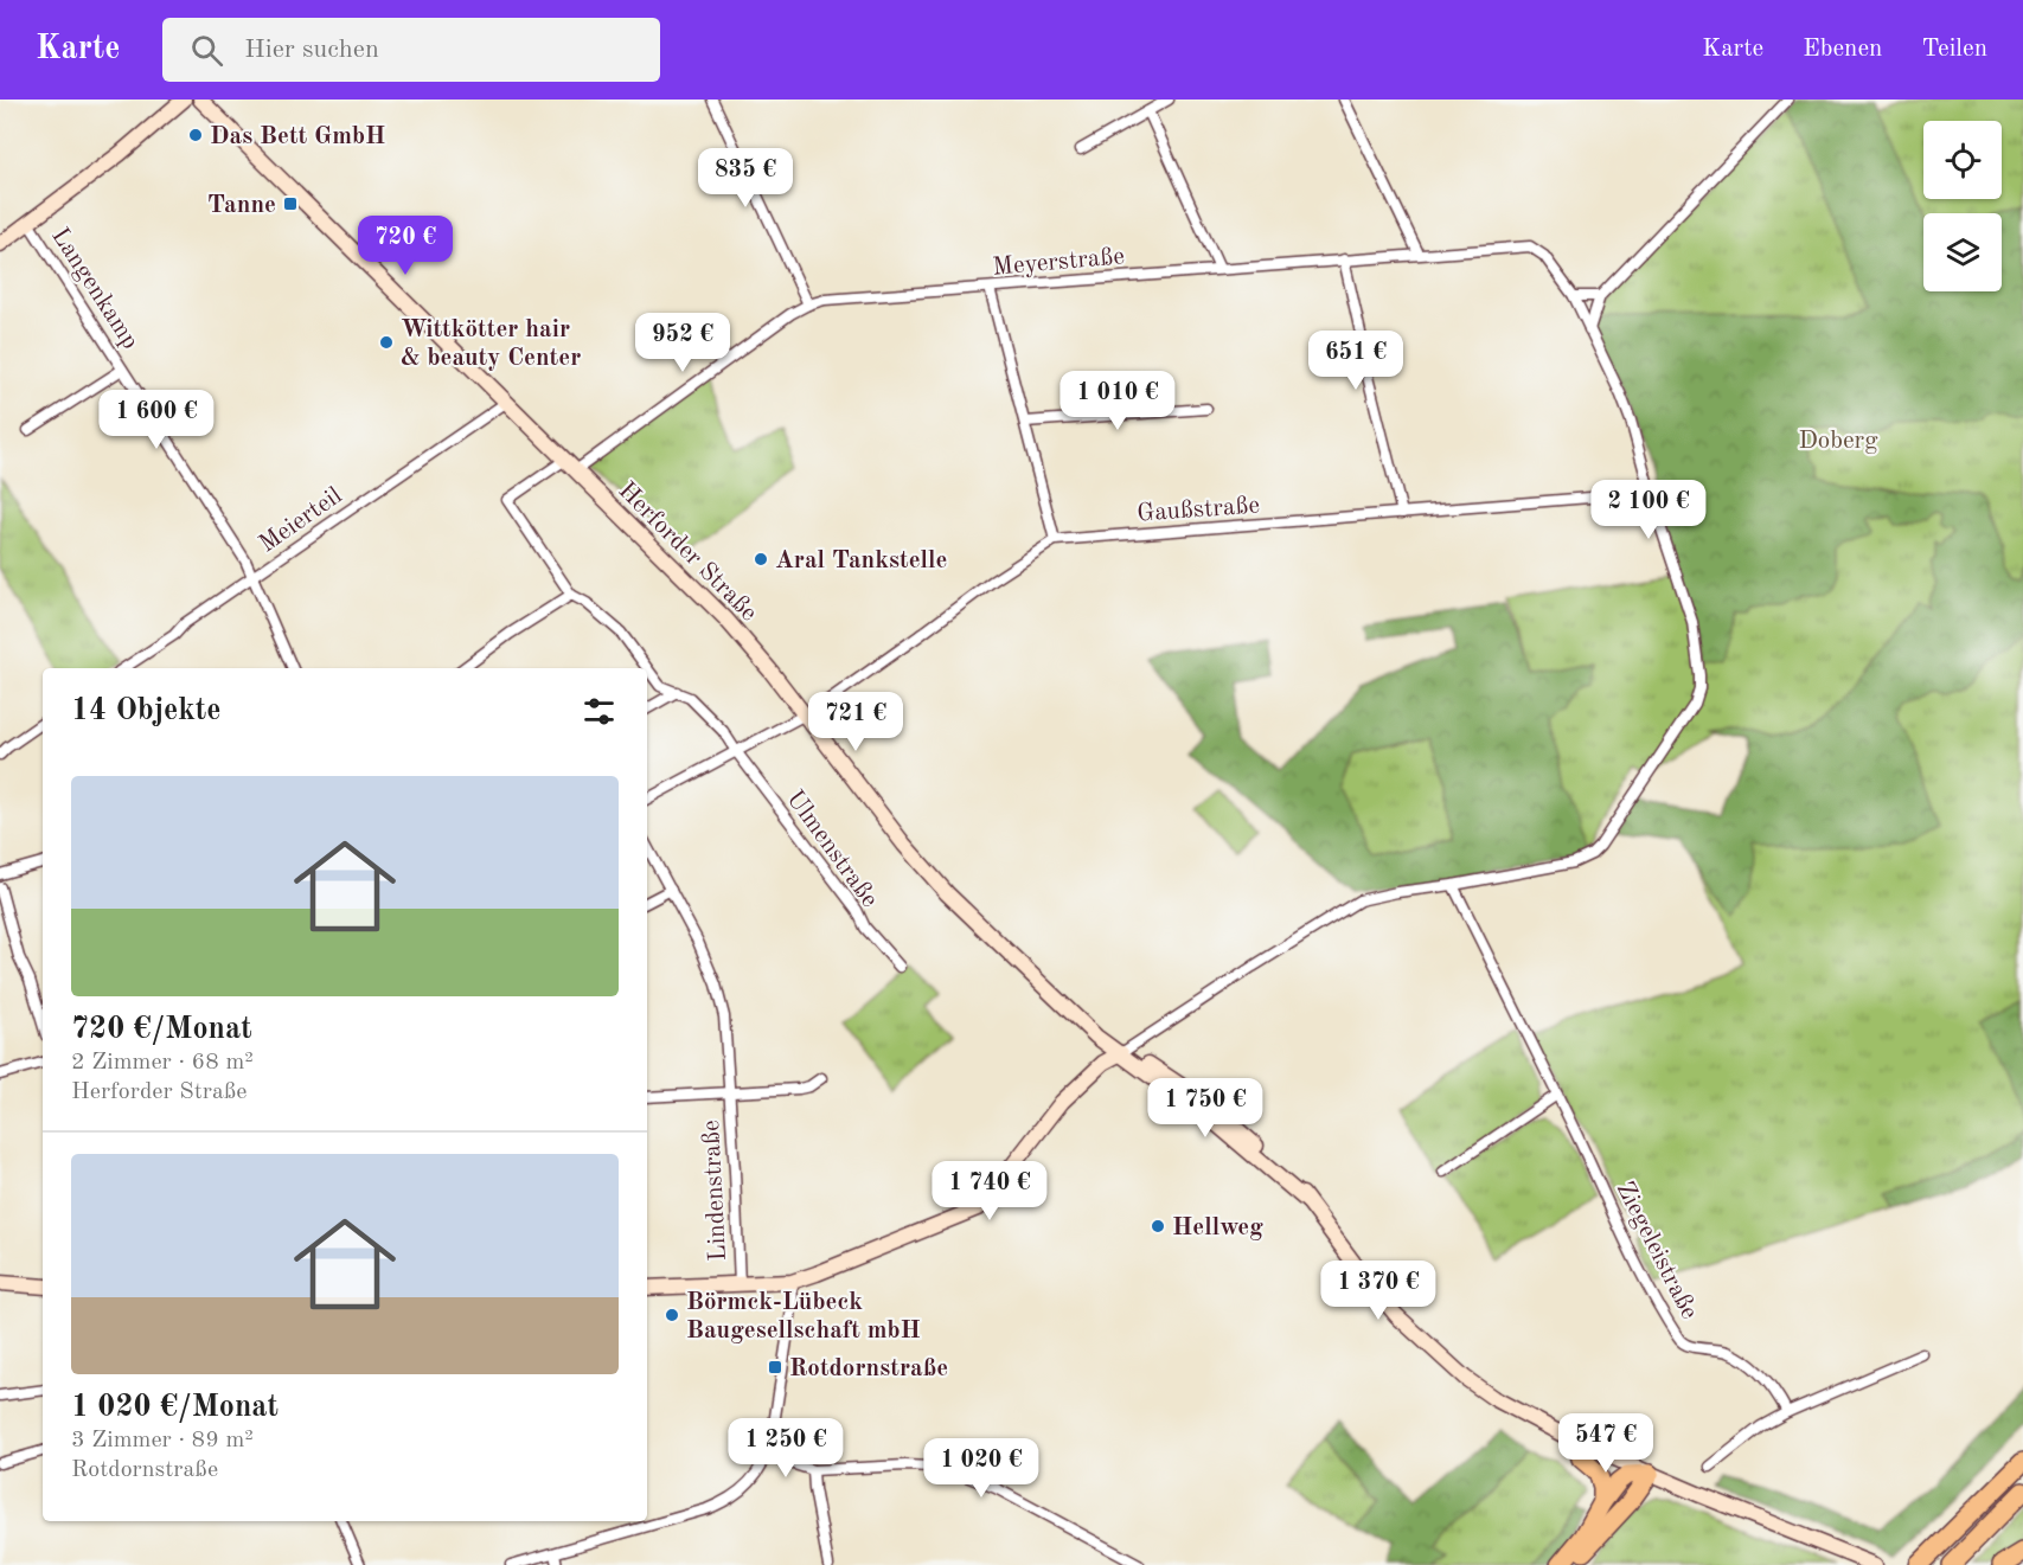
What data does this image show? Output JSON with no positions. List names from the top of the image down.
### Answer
{
  "streets": {
    "main road": ["Herforder Straße"],
    "street": [
      "Meyerstraße",
      "Langenkamp",
      "Gaußstraße",
      "Meierteil",
      "Ulmenstraße",
      "Lindenstraße",
      "Ziegeleistraße"
    ]
  },
  "crossings": [
    ["Meyerstraße", "Gaußstraße"],
    ["Meyerstraße", "Herforder Straße"],
    ["Meyerstraße", "Ulmenstraße"],
    ["Meyerstraße", "Ziegeleistraße"],
    ["Langenkamp", "Meierteil"],
    ["Gaußstraße", "Herforder Straße"],
    ["Gaußstraße", "Ulmenstraße"],
    ["Meierteil", "Herforder Straße"]
  ],
  "parks": ["Doberg"],
  "places": {
    "other": [
      "Das Bett GmbH",
      "Wittkötter hair & beauty Center",
      "Aral Tankstelle",
      "Hellweg",
      "Börmck-Lübeck Baugesellschaft mbH"
    ],
    "transit": ["Tanne", "Rotdornstraße"]
  },
  "page": {
    "header": "Karte",
    "search": "Hier suchen",
    "nav": ["Karte", "Ebenen", "Teilen"],
    "price": [
      "835 €",
      "720 €",
      "952 €",
      "651 €",
      "1 010 €",
      "1 600 €",
      "2 100 €",
      "721 €",
      "1 750 €",
      "1 740 €",
      "1 370 €",
      "547 €",
      "1 250 €",
      "1 020 €"
    ],
    "heading": "14 Objekte",
    "list": [
      {
        "name": "720 €/Monat",
        "note": "2 Zimmer · 68 m² · Herforder Straße"
      },
      {
        "name": "1 020 €/Monat",
        "note": "3 Zimmer · 89 m² · Rotdornstraße"
      }
    ]
  }
}
